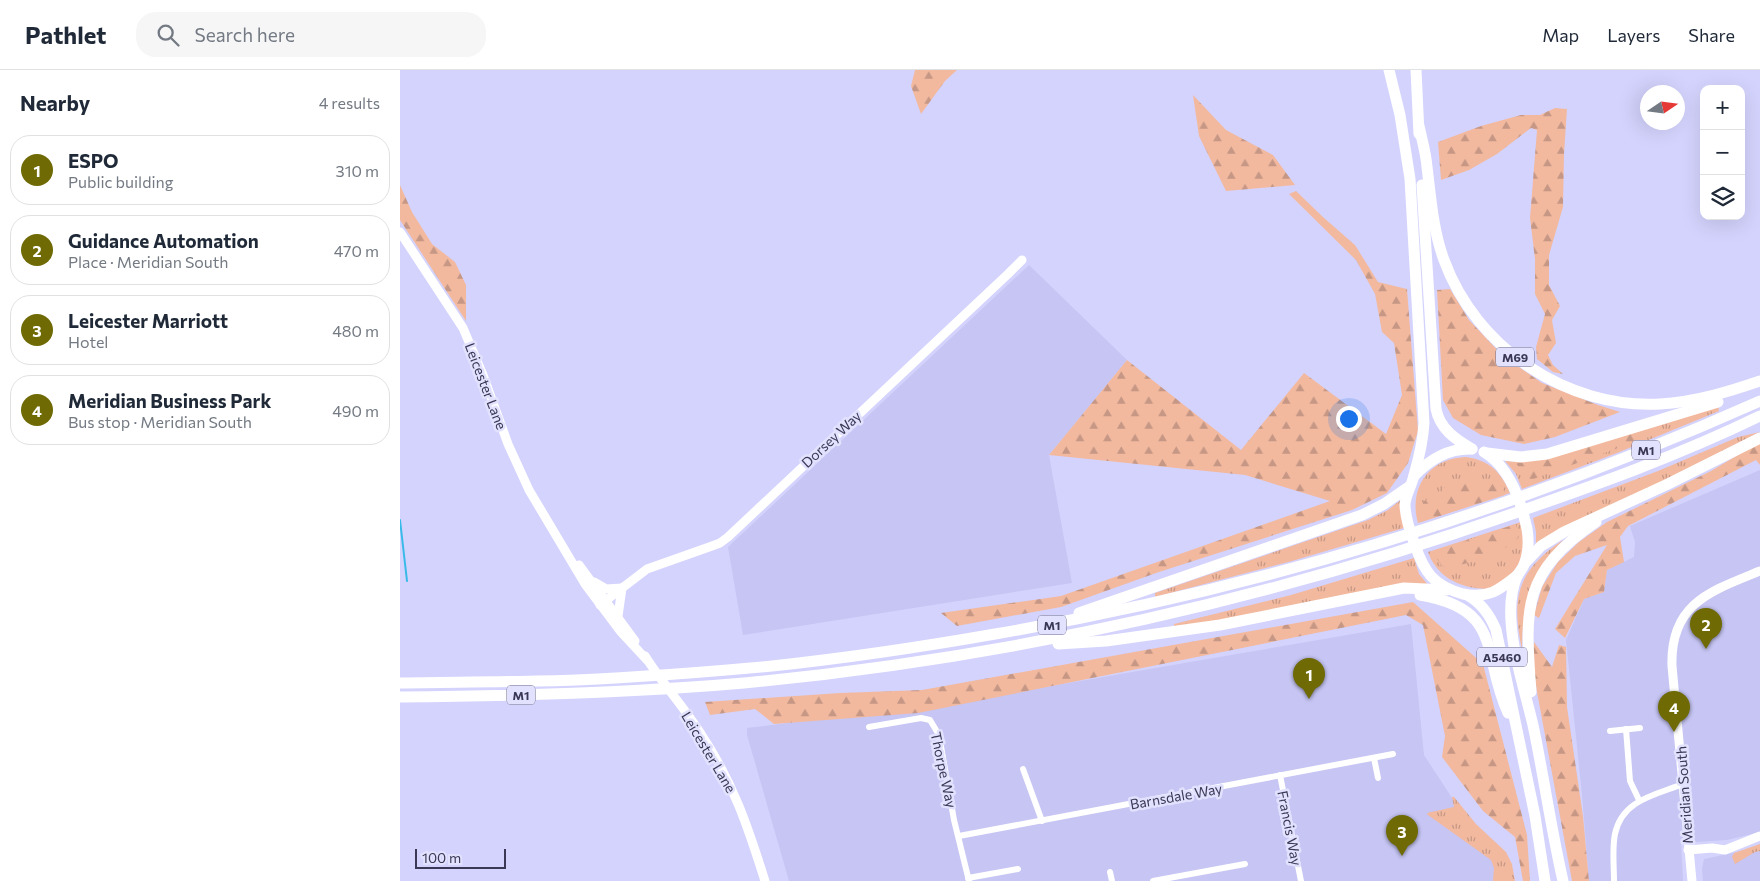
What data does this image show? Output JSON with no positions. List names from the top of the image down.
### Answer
{
  "streets": {
    "highway": ["M69", "M1", "A5460"],
    "street": [
      "Leicester Lane",
      "Dorsey Way",
      "Thorpe Way",
      "Meridian South",
      "Barnsdale Way",
      "Francis Way"
    ]
  },
  "crossings": [
    ["M69", "A5460"],
    ["Leicester Lane", "Dorsey Way"],
    ["Thorpe Way", "Barnsdale Way"],
    ["Barnsdale Way", "Francis Way"]
  ],
  "scale_bar": "100 m",
  "north": "right",
  "page": {
    "header": "Pathlet",
    "search": "Search here",
    "nav": ["Map", "Layers", "Share"],
    "heading": ["Nearby", "4 results"],
    "map_buttons": ["+", "−"],
    "list": [
      {
        "mark": "1",
        "name": "ESPO",
        "note": "Public building",
        "value": "310 m"
      },
      {
        "mark": "2",
        "name": "Guidance Automation",
        "note": "Place · Meridian South",
        "value": "470 m"
      },
      {
        "mark": "3",
        "name": "Leicester Marriott",
        "note": "Hotel",
        "value": "480 m"
      },
      {
        "mark": "4",
        "name": "Meridian Business Park",
        "note": "Bus stop · Meridian South",
        "value": "490 m"
      }
    ],
    "pins": [
      "2",
      "1",
      "4",
      "3"
    ],
    "scale": "100 m"
  }
}
